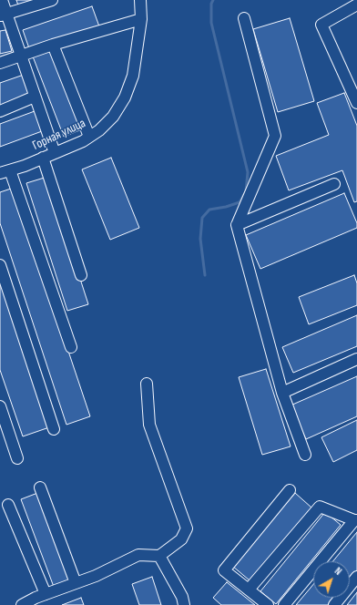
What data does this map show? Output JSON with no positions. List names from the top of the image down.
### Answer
{
  "streets": {
    "street": ["Горная улица"]
  },
  "north": "top right"
}
